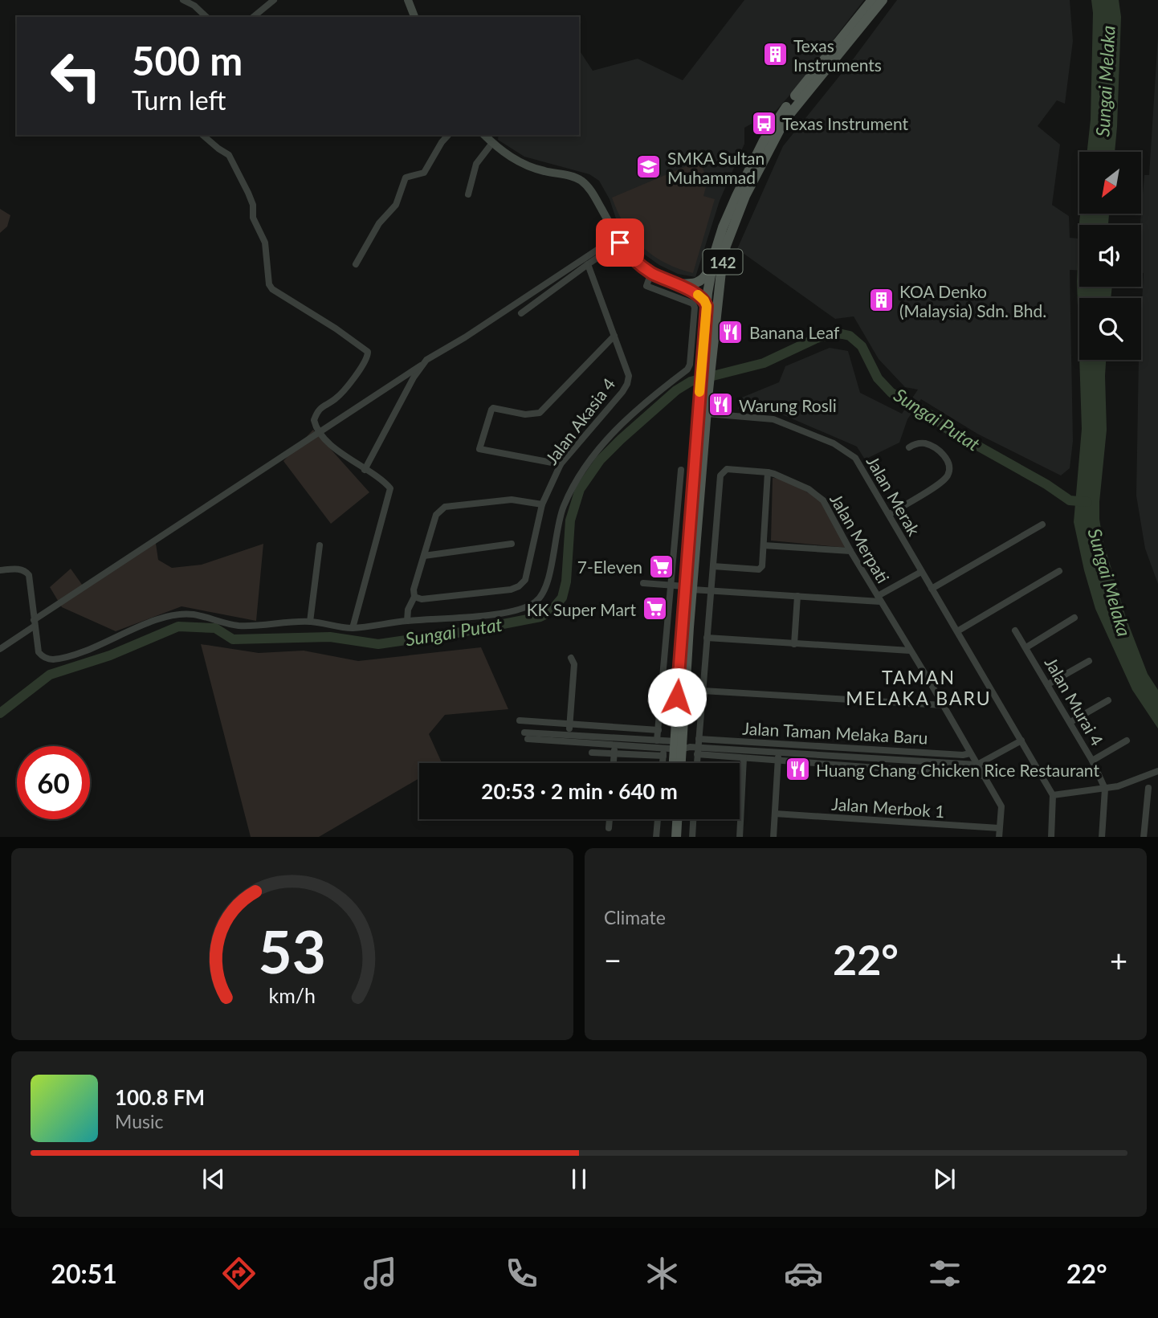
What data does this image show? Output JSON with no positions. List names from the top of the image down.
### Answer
{
  "streets": {
    "main road": ["142"],
    "street": [
      "Jalan Akasia 4",
      "Jalan Merak",
      "Jalan Merpati",
      "Jalan Murai 4",
      "Jalan Taman Melaka Baru",
      "Jalan Merbok 1"
    ]
  },
  "crossings": [
    ["142", "Jalan Merak"],
    ["Jalan Merpati", "Jalan Taman Melaka Baru"],
    ["Jalan Merpati", "Jalan Merbok 1"]
  ],
  "districts": ["TAMAN MELAKA BARU"],
  "water": ["Sungai Melaka", "Sungai Putat"],
  "places": {
    "building": ["Texas Instruments", "KOA Denko (Malaysia) Sdn. Bhd."],
    "bus stop": ["Texas Instrument"],
    "school or university": ["SMKA Sultan Muhammad"],
    "restaurant": ["Banana Leaf", "Warung Rosli", "Huang Chang Chicken Rice Restaurant"],
    "supermarket": ["7-Eleven", "KK Super Mart"]
  },
  "north": "bottom left",
  "page": {
    "turn": ["500 m", "Turn left"],
    "limit": "60",
    "trip": "20:53 · 2 min · 640 m",
    "tile": "Climate",
    "heat": ["−", "22°", "+"],
    "song": ["100.8 FM", "Music"],
    "tabs": ["20:51", "22°"],
    "gauge": ["53", "km/h"]
  }
}
